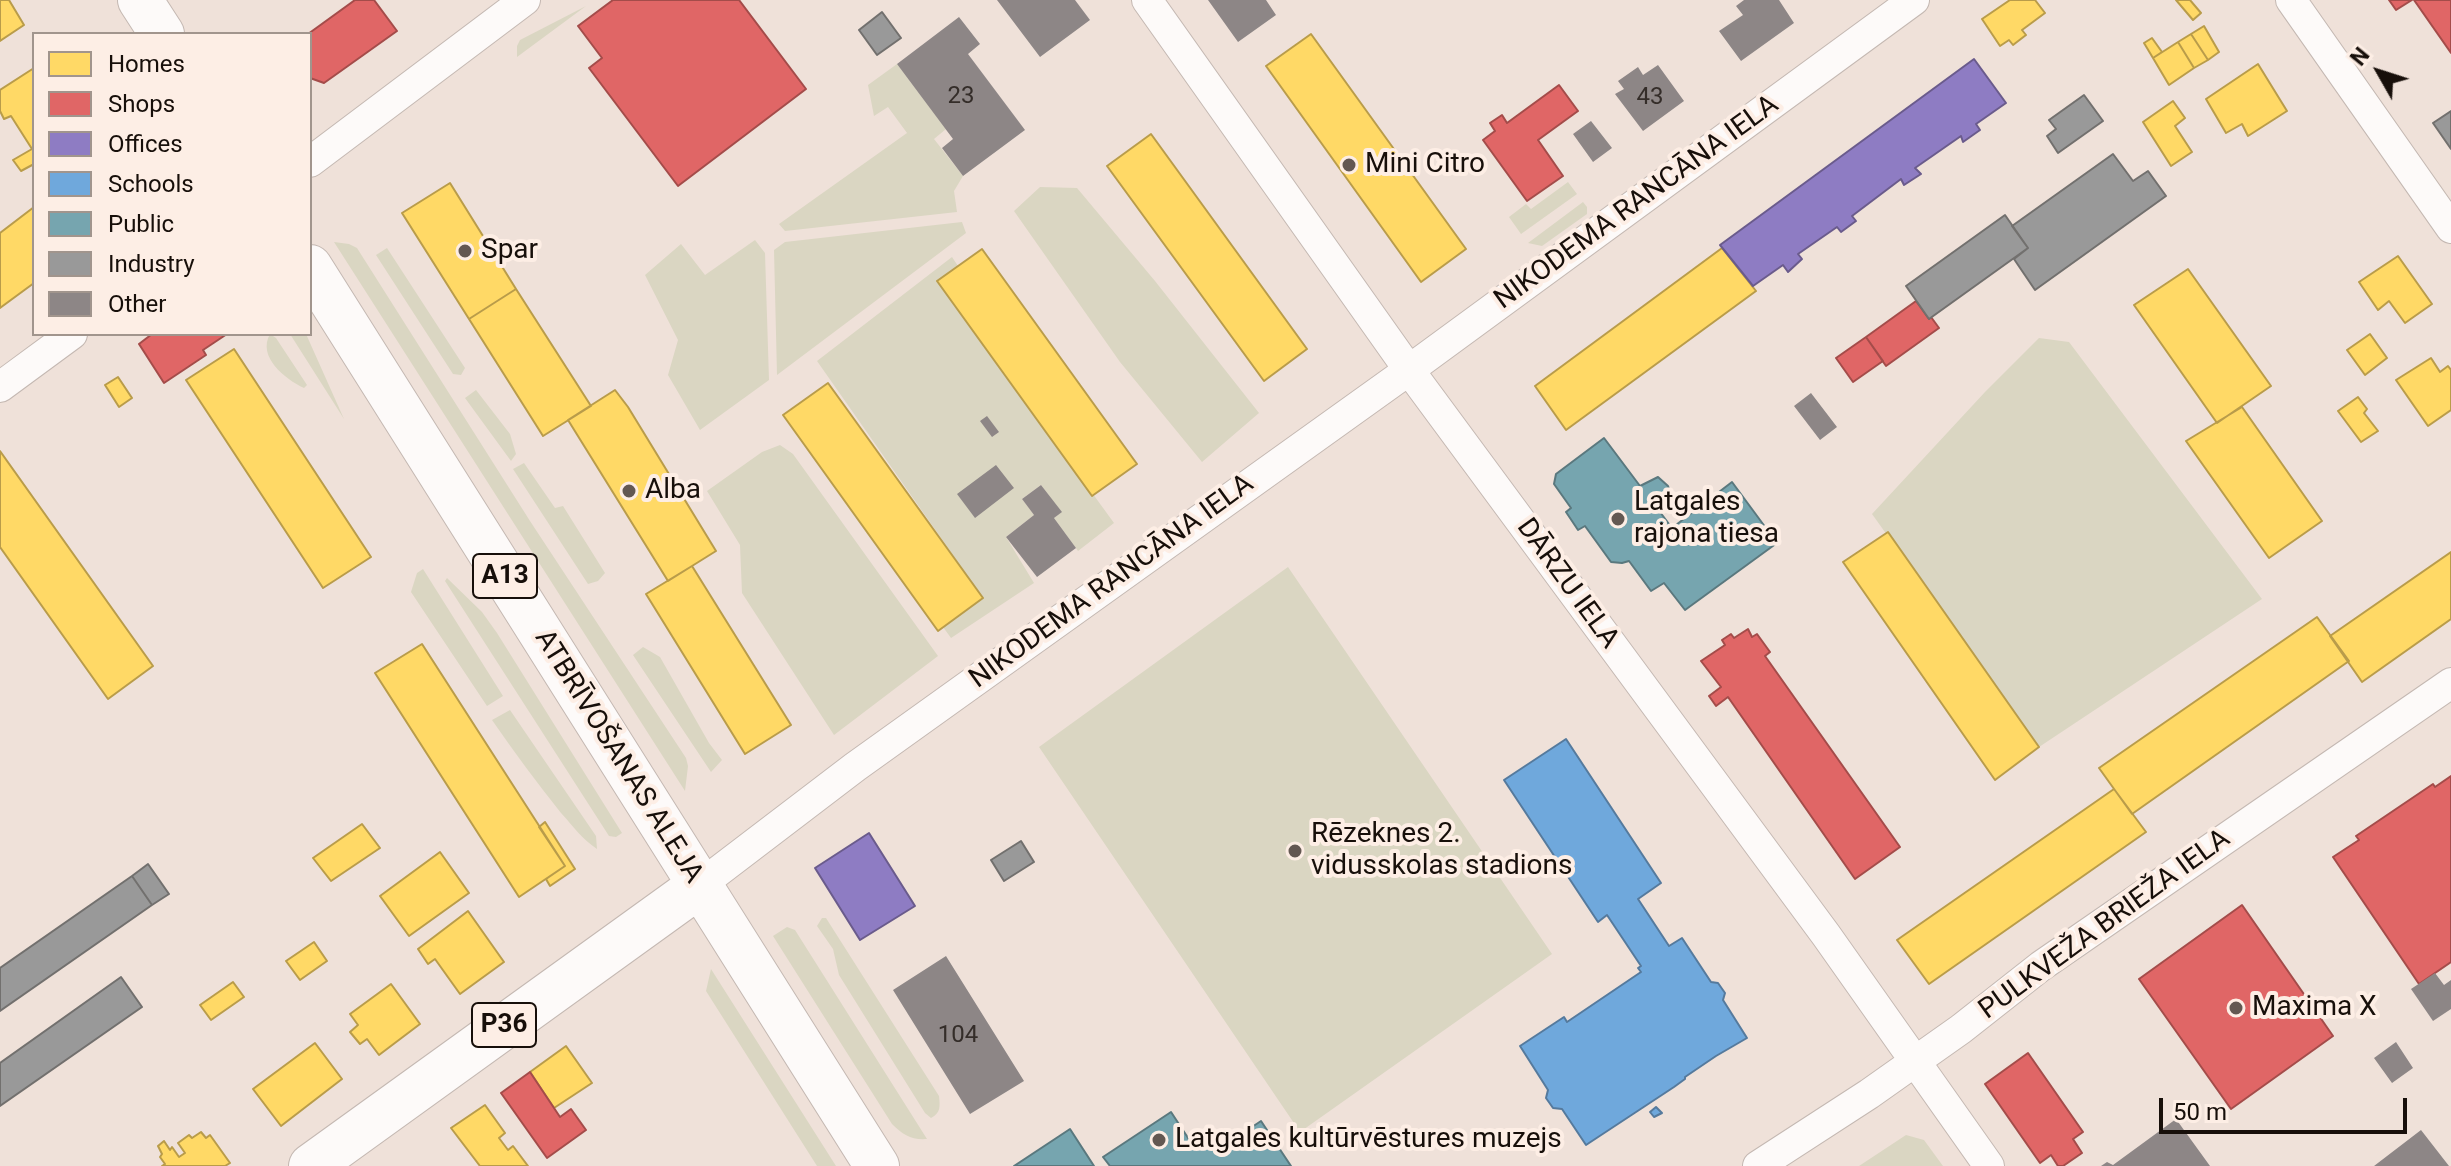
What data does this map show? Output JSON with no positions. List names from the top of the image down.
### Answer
{
  "streets": {
    "main road": [
      "NIKODEMA RANCĀNA IELA",
      "A13",
      "ATBRĪVOŠANAS ALEJA",
      "P36"
    ],
    "street": ["DĀRZU IELA", "PULKVEŽA BRIEŽA IELA"]
  },
  "crossings": [
    ["NIKODEMA RANCĀNA IELA", "DĀRZU IELA"],
    ["NIKODEMA RANCĀNA IELA", "ATBRĪVOŠANAS ALEJA"],
    ["DĀRZU IELA", "PULKVEŽA BRIEŽA IELA"]
  ],
  "places": [
    "Mini Citro",
    "Spar",
    "Alba",
    "Latgales rajona tiesa",
    "Rēzeknes 2. vidusskolas stadions",
    "Maxima X",
    "Latgales kultūrvēstures muzejs"
  ],
  "house_numbers": ["23", "43", "104"],
  "legend": [
    "Homes",
    "Shops",
    "Offices",
    "Schools",
    "Public",
    "Industry",
    "Other"
  ],
  "scale_bar": "50 m",
  "north": "top left"
}
